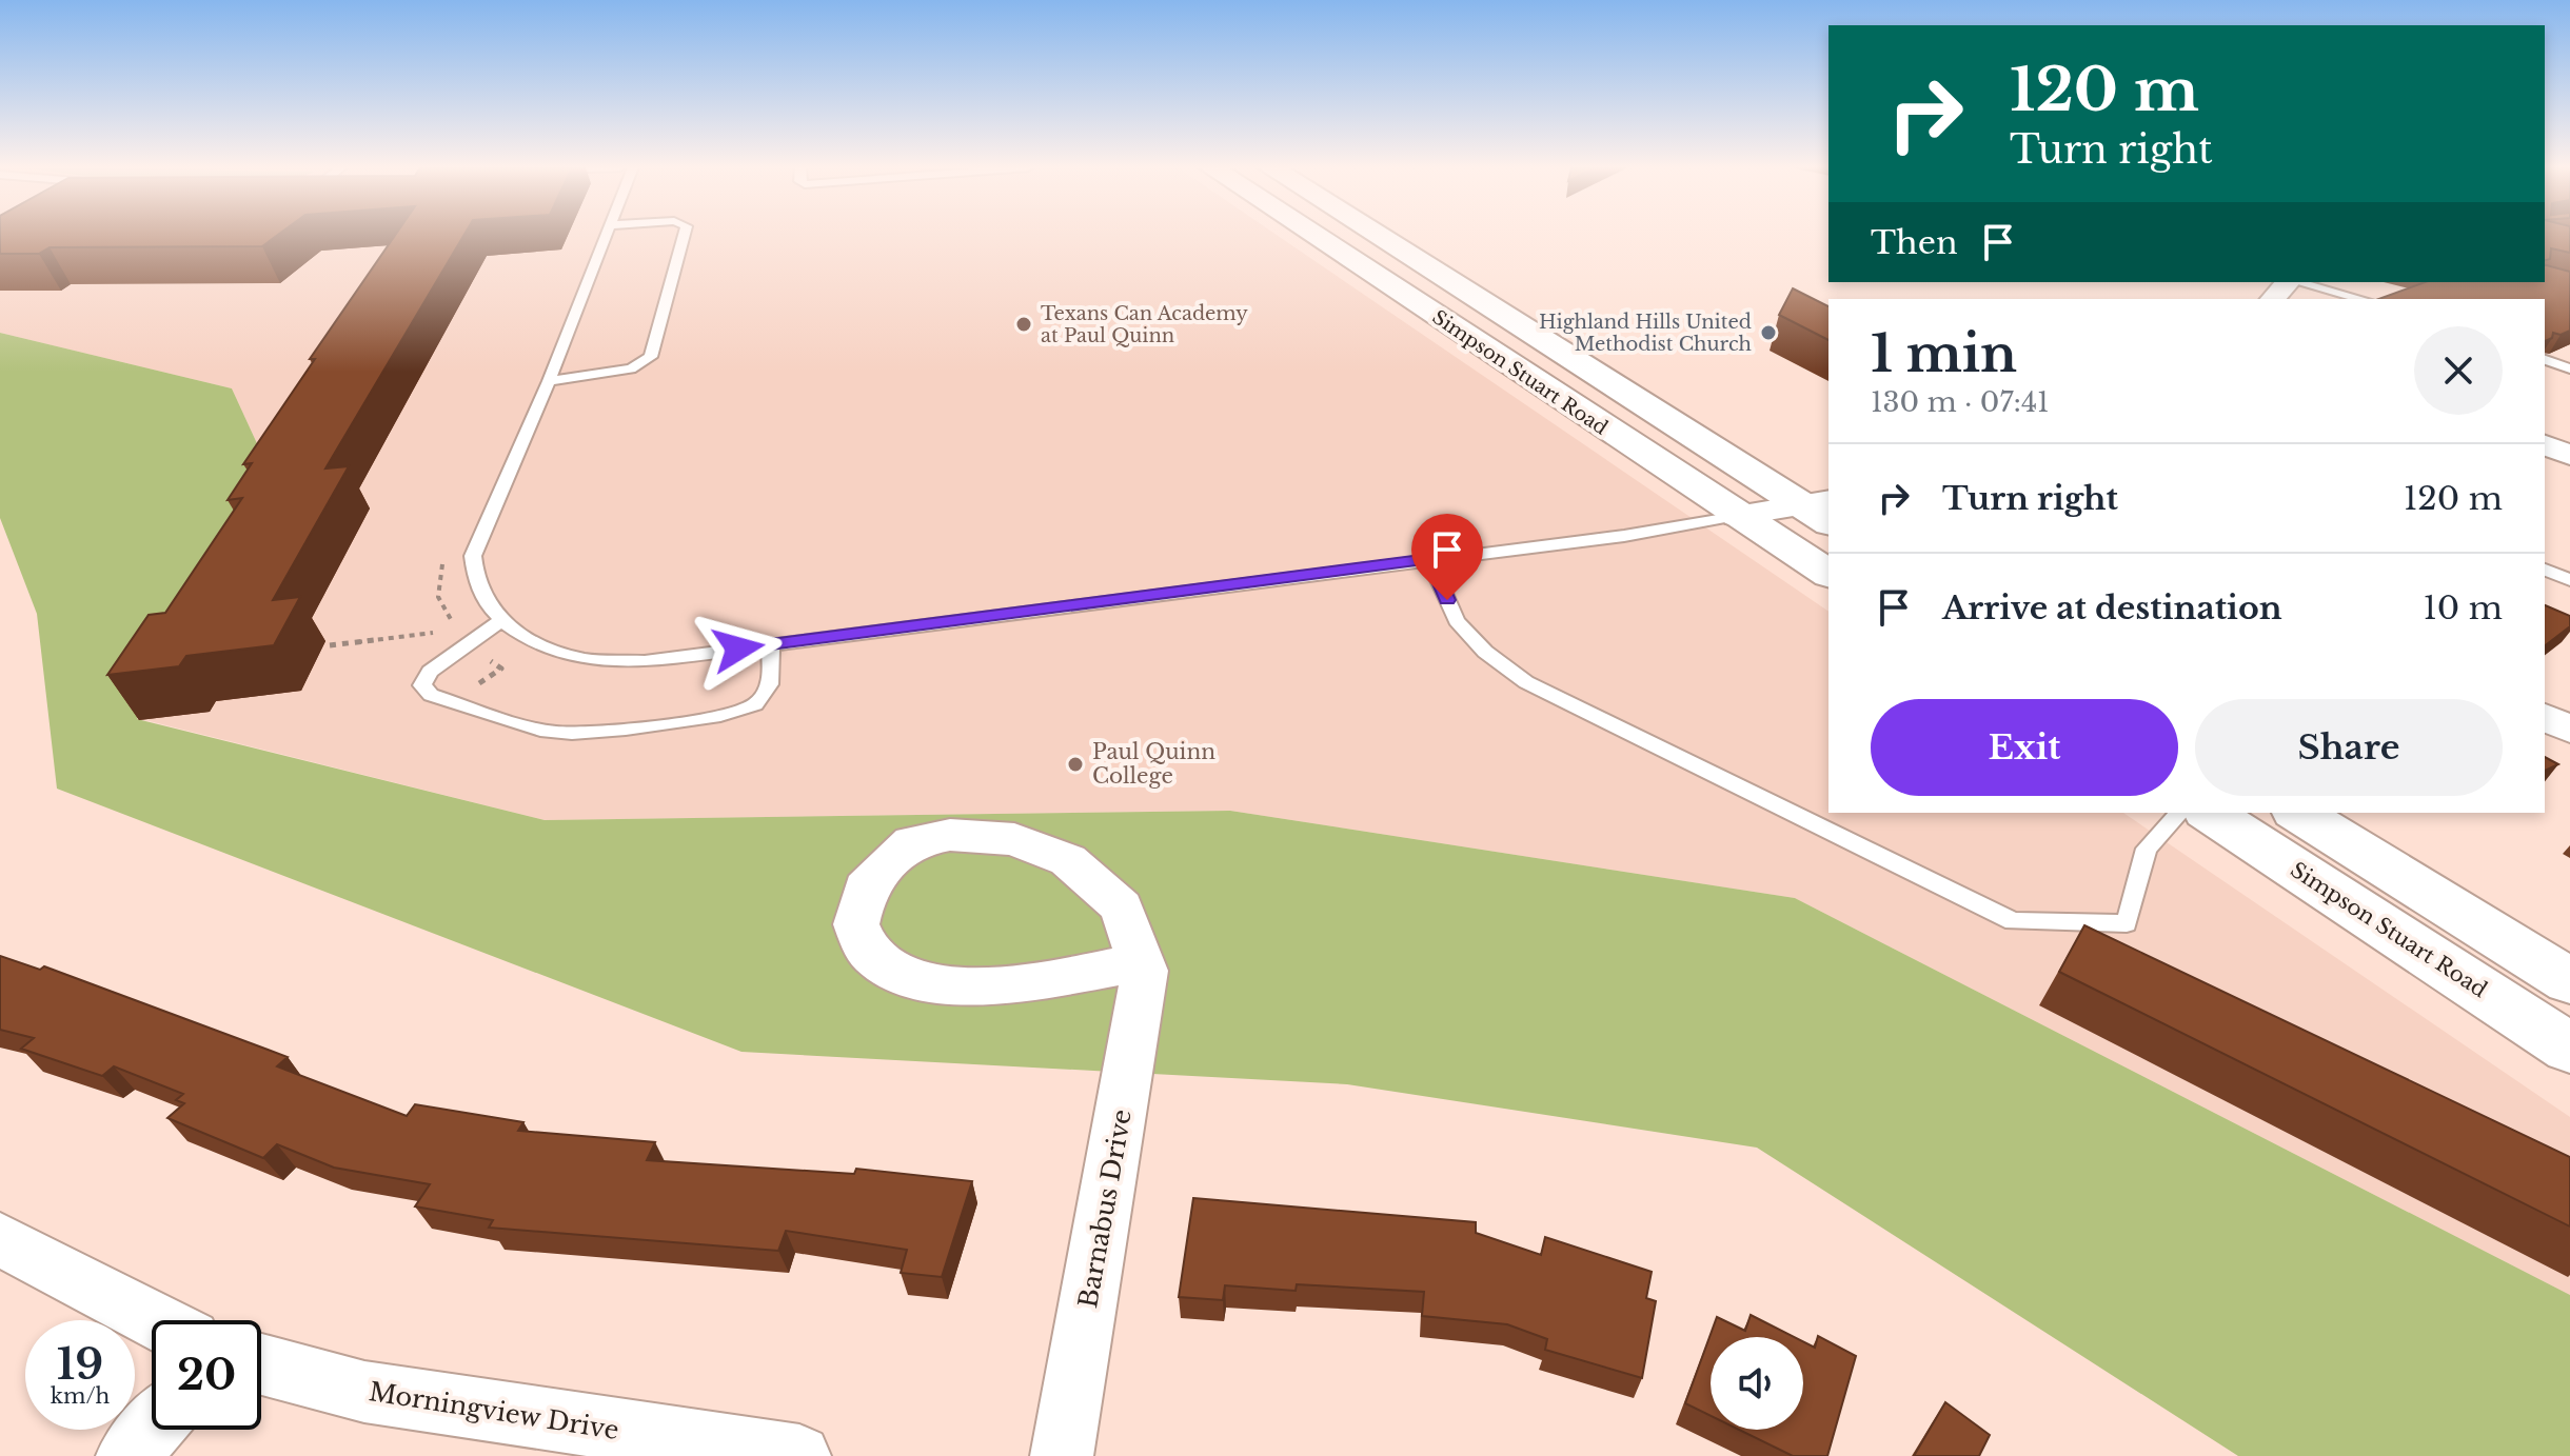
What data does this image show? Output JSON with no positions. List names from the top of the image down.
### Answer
{
  "streets": {
    "main road": ["Simpson Stuart Road"],
    "street": ["Barnabus Drive", "Morningview Drive"]
  },
  "places": ["Texans Can Academy at Paul Quinn", "Highland Hills United Methodist Church", "Paul Quinn College"],
  "page": {
    "turn": ["120 m", "Turn right"],
    "then": "Then",
    "heading": ["1 min", "130 m · 07:41"],
    "list": [
      {
        "name": "Turn right",
        "value": "120 m"
      },
      {
        "name": "Arrive at destination",
        "value": "10 m"
      }
    ],
    "buttons": ["Exit", "Share"],
    "speed": "19 km/h",
    "limit": "20"
  }
}
